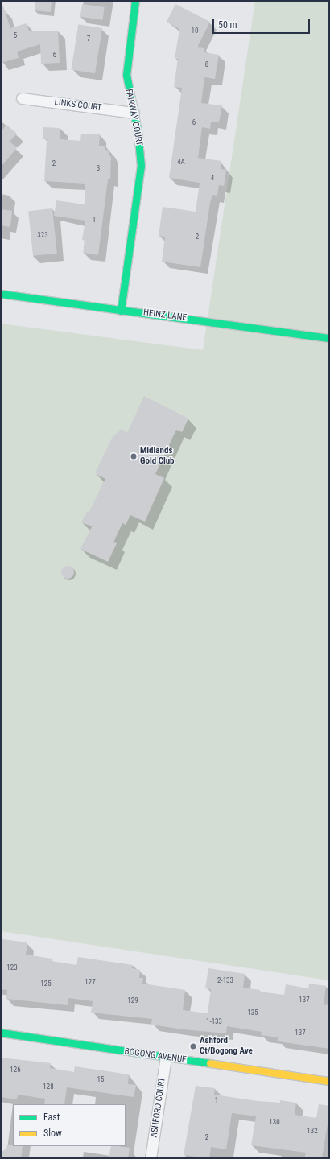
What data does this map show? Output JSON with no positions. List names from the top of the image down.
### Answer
{
  "streets": {
    "street": [
      "LINKS COURT",
      "FAIRWAY COURT",
      "HEINZ LANE",
      "BOGONG AVENUE",
      "ASHFORD COURT"
    ]
  },
  "crossings": [
    ["LINKS COURT", "FAIRWAY COURT"],
    ["FAIRWAY COURT", "HEINZ LANE"],
    ["BOGONG AVENUE", "ASHFORD COURT"]
  ],
  "places": ["Midlands Gold Club", "Ashford Ct/Bogong Ave"],
  "house_numbers": [
    "10",
    "5",
    "7",
    "6",
    "8",
    "6",
    "4A",
    "2",
    "3",
    "4",
    "1",
    "323",
    "2",
    "123",
    "2-133",
    "127",
    "125",
    "137",
    "129",
    "135",
    "1-133",
    "137",
    "126",
    "15",
    "128",
    "1",
    "130",
    "132",
    "2"
  ],
  "legend": ["Fast", "Slow"],
  "scale_bar": "50 m"
}
